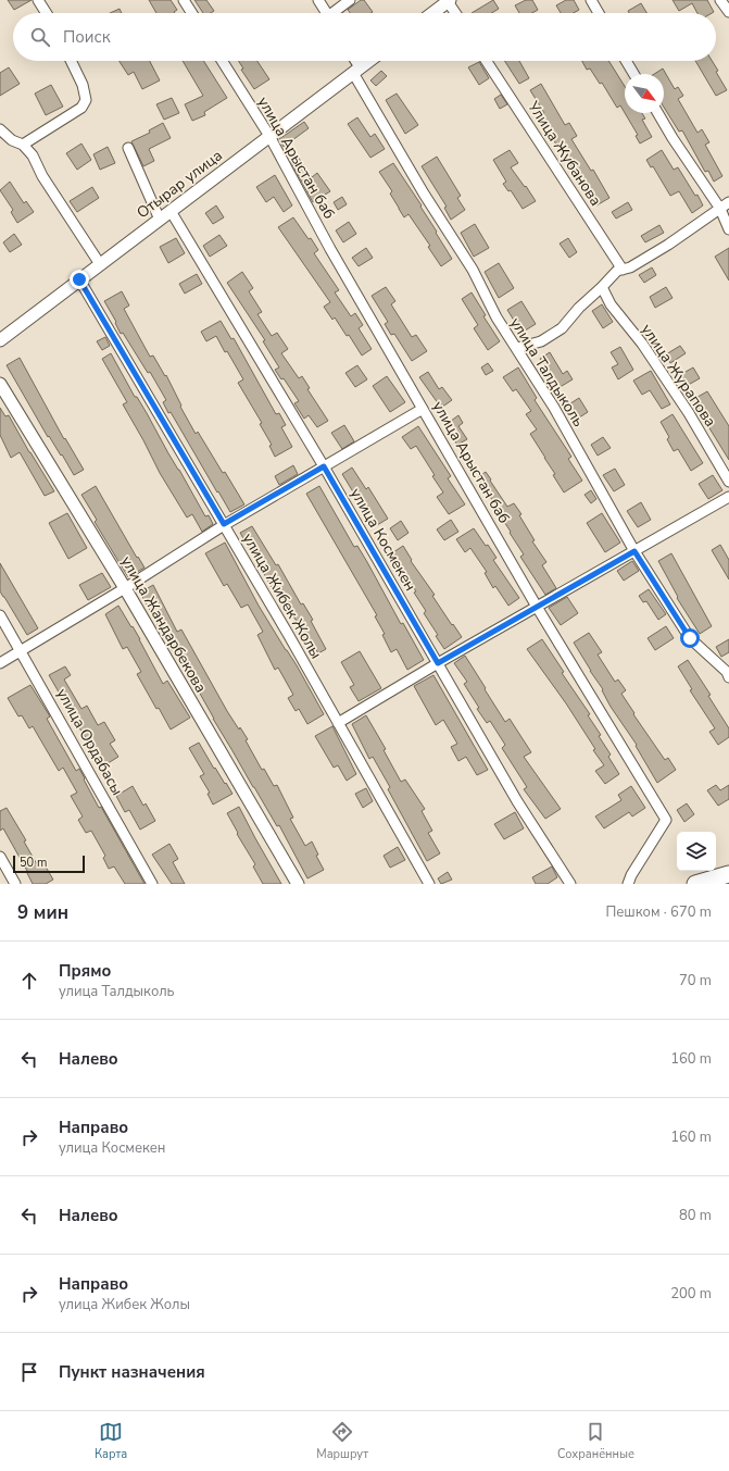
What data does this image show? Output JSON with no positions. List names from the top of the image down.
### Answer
{
  "streets": {
    "street": [
      "Улица Жубанова",
      "улица Арыстан баб",
      "Отырар улица",
      "улица Талдыколь",
      "улица Журапова",
      "улица Космекен",
      "улица Жибек Жолы",
      "улица Жандарбекова",
      "улица Ордабасы"
    ]
  },
  "crossings": [
    ["улица Арыстан баб", "Отырар улица"],
    ["Отырар улица", "улица Талдыколь"],
    ["Отырар улица", "улица Космекен"],
    ["Отырар улица", "улица Жибек Жолы"]
  ],
  "scale_bar": "50 m",
  "north": "bottom right",
  "page": {
    "search": "Поиск",
    "scale": "50 m",
    "heading": ["9 мин", "Пешком · 670 m"],
    "list": [
      ["Прямо", "улица Талдыколь", "70 m"],
      ["Налево", "160 m"],
      ["Направо", "улица Космекен", "160 m"],
      ["Налево", "80 m"],
      ["Направо", "улица Жибек Жолы", "200 m"],
      "Пункт назначения"
    ],
    "nav": ["Карта", "Маршрут", "Сохранённые"]
  }
}
